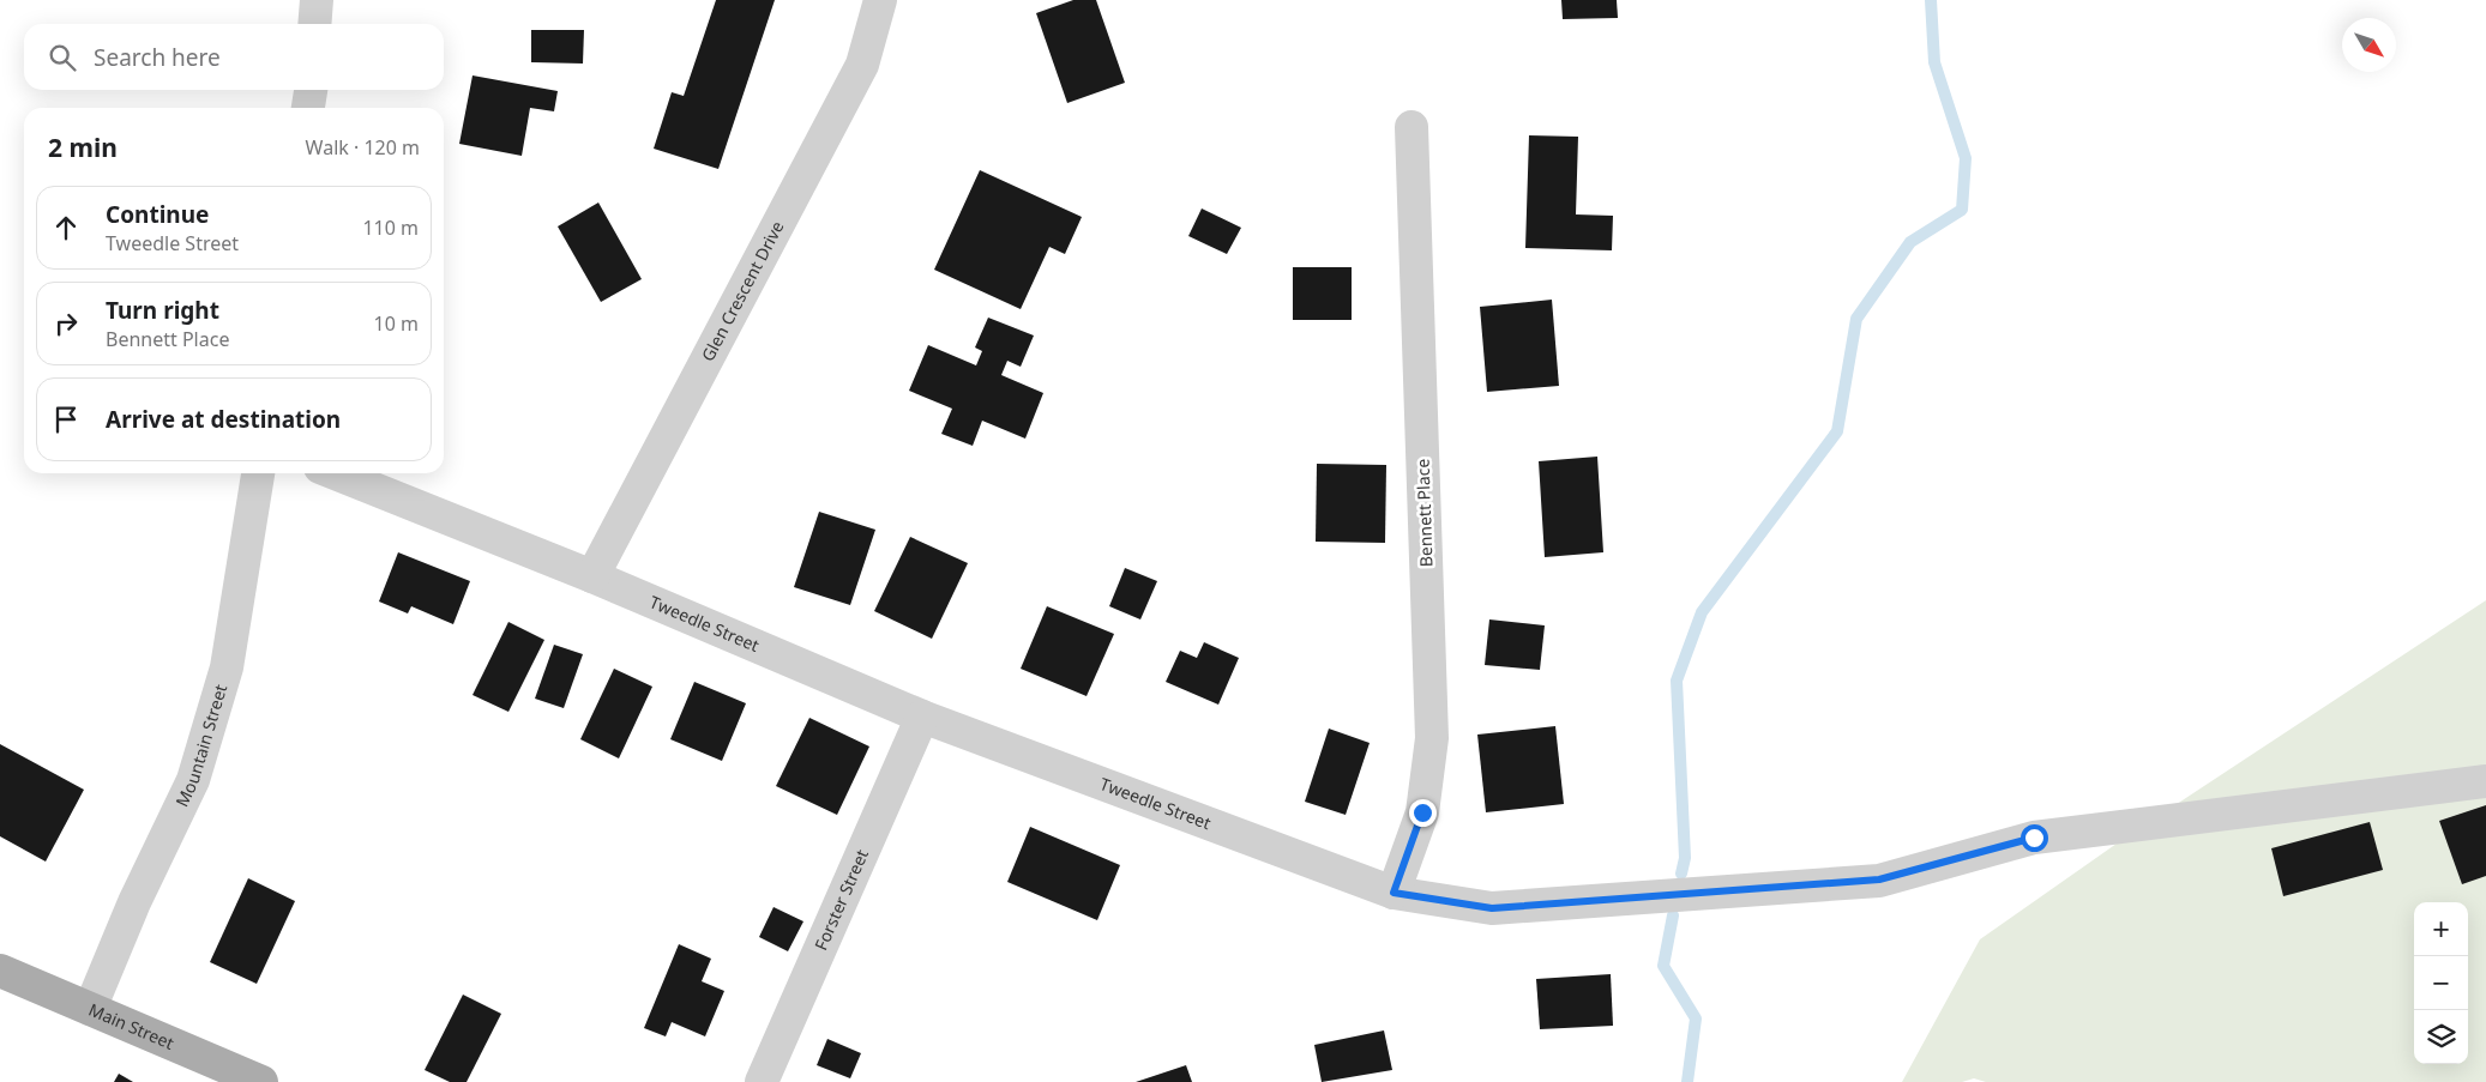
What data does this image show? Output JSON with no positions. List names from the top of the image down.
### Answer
{
  "streets": {
    "main road": ["Main Street"],
    "street": [
      "Glen Crescent Drive",
      "Bennett Place",
      "Tweedle Street",
      "Mountain Street",
      "Forster Street"
    ]
  },
  "crossings": [
    ["Glen Crescent Drive", "Tweedle Street"],
    ["Bennett Place", "Tweedle Street"],
    ["Tweedle Street", "Forster Street"],
    ["Mountain Street", "Main Street"]
  ],
  "north": "bottom right",
  "page": {
    "search": "Search here",
    "heading": ["2 min", "Walk · 120 m"],
    "list": [
      ["Continue", "Tweedle Street", "110 m"],
      ["Turn right", "Bennett Place", "10 m"],
      "Arrive at destination"
    ],
    "map_buttons": ["+", "−"]
  }
}
